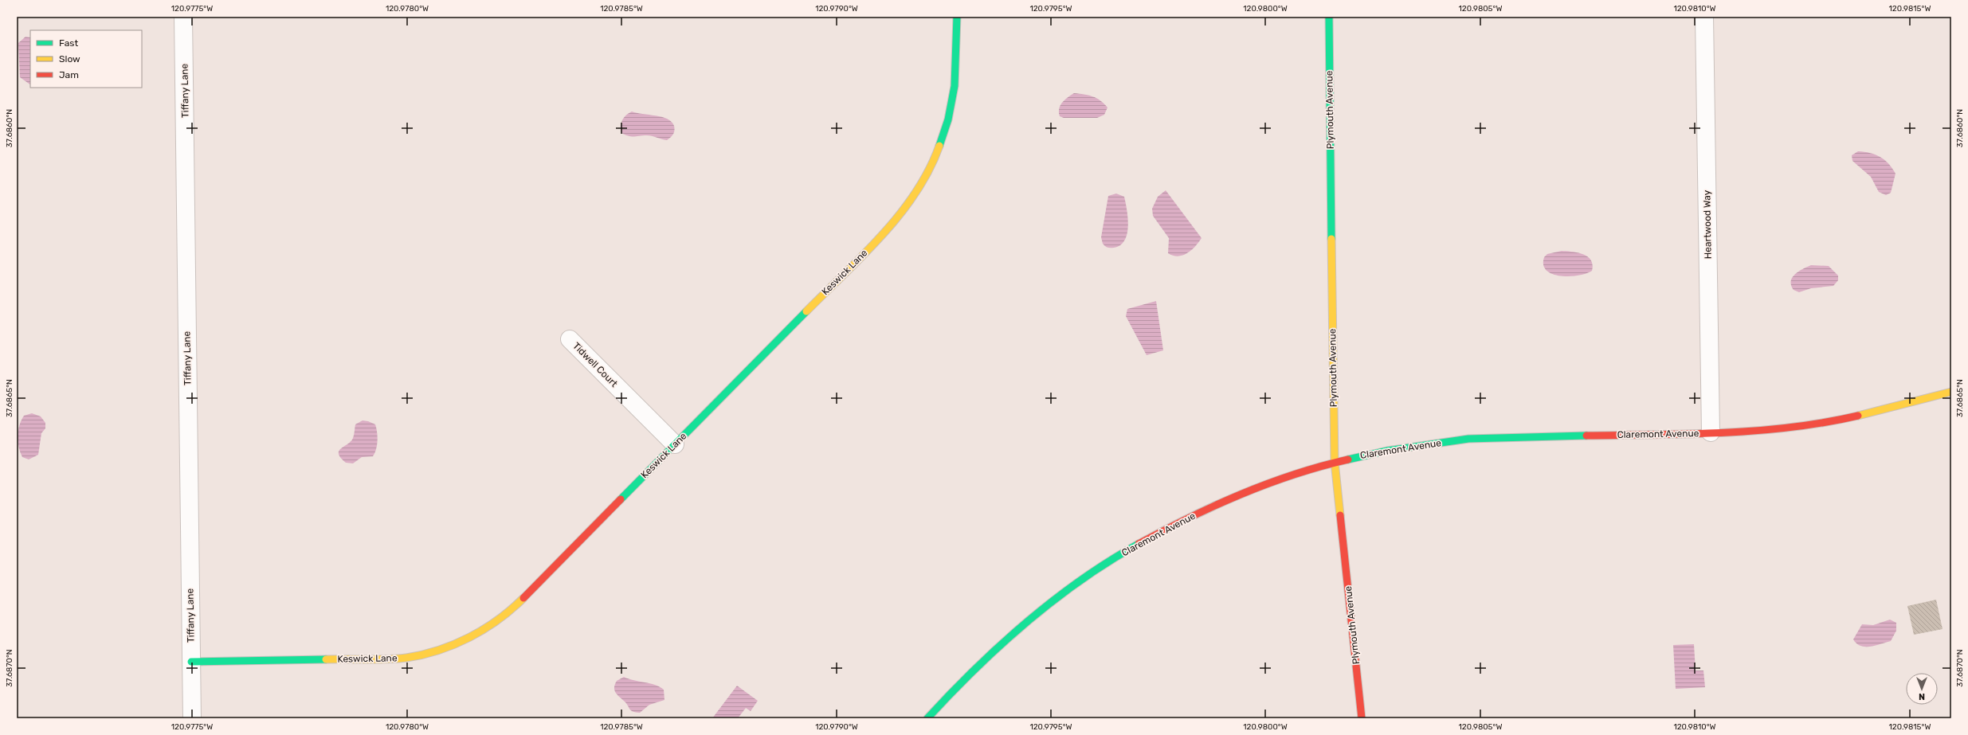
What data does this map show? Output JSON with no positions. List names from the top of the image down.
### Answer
{
  "streets": {
    "street": [
      "Tiffany Lane",
      "Plymouth Avenue",
      "Heartwood Way",
      "Keswick Lane",
      "Tidwell Court",
      "Claremont Avenue"
    ]
  },
  "crossings": [
    ["Tiffany Lane", "Keswick Lane"],
    ["Plymouth Avenue", "Claremont Avenue"],
    ["Heartwood Way", "Claremont Avenue"],
    ["Keswick Lane", "Tidwell Court"]
  ],
  "legend": ["Fast", "Slow", "Jam"],
  "north": "bottom",
  "coordinates": [
    "120.9775°W",
    "120.9780°W",
    "120.9785°W",
    "120.9790°W",
    "120.9795°W",
    "120.9800°W",
    "120.9805°W",
    "120.9810°W",
    "120.9815°W",
    "37.6860°N",
    "37.6865°N",
    "37.6870°N"
  ]
}
